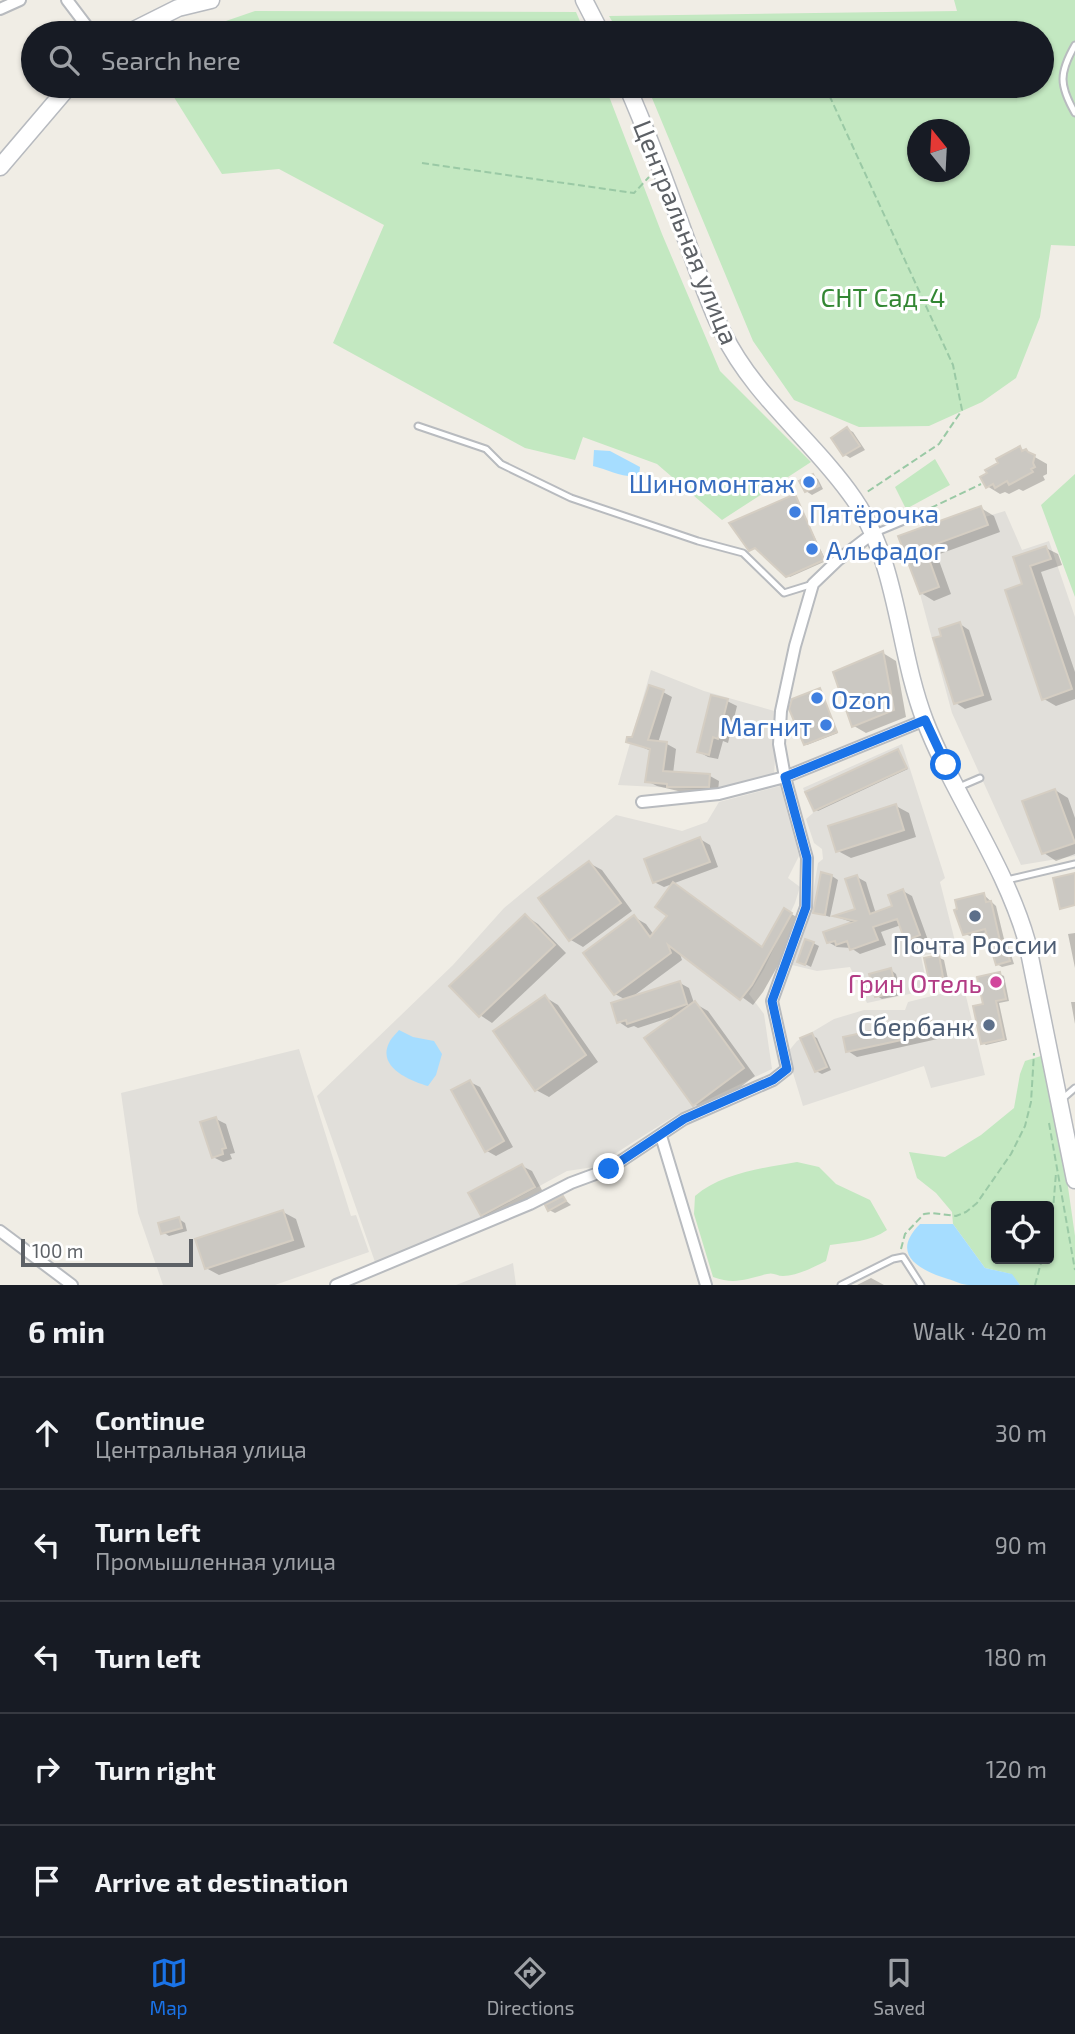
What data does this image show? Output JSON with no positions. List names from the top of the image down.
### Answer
{
  "streets": {
    "street": ["Центральная улица"]
  },
  "parks": ["СНТ Сад-4"],
  "places": [
    "Шиномонтаж",
    "Пятёрочка",
    "Альфадог",
    "Ozon",
    "Магнит",
    "Почта России",
    "Грин Отель",
    "Сбербанк"
  ],
  "scale_bar": "100 m",
  "north": "top",
  "page": {
    "search": "Search here",
    "scale": "100 m",
    "heading": ["6 min", "Walk · 420 m"],
    "list": [
      ["Continue", "Центральная улица", "30 m"],
      ["Turn left", "Промышленная улица", "90 m"],
      ["Turn left", "180 m"],
      ["Turn right", "120 m"],
      "Arrive at destination"
    ],
    "nav": ["Map", "Directions", "Saved"]
  }
}
